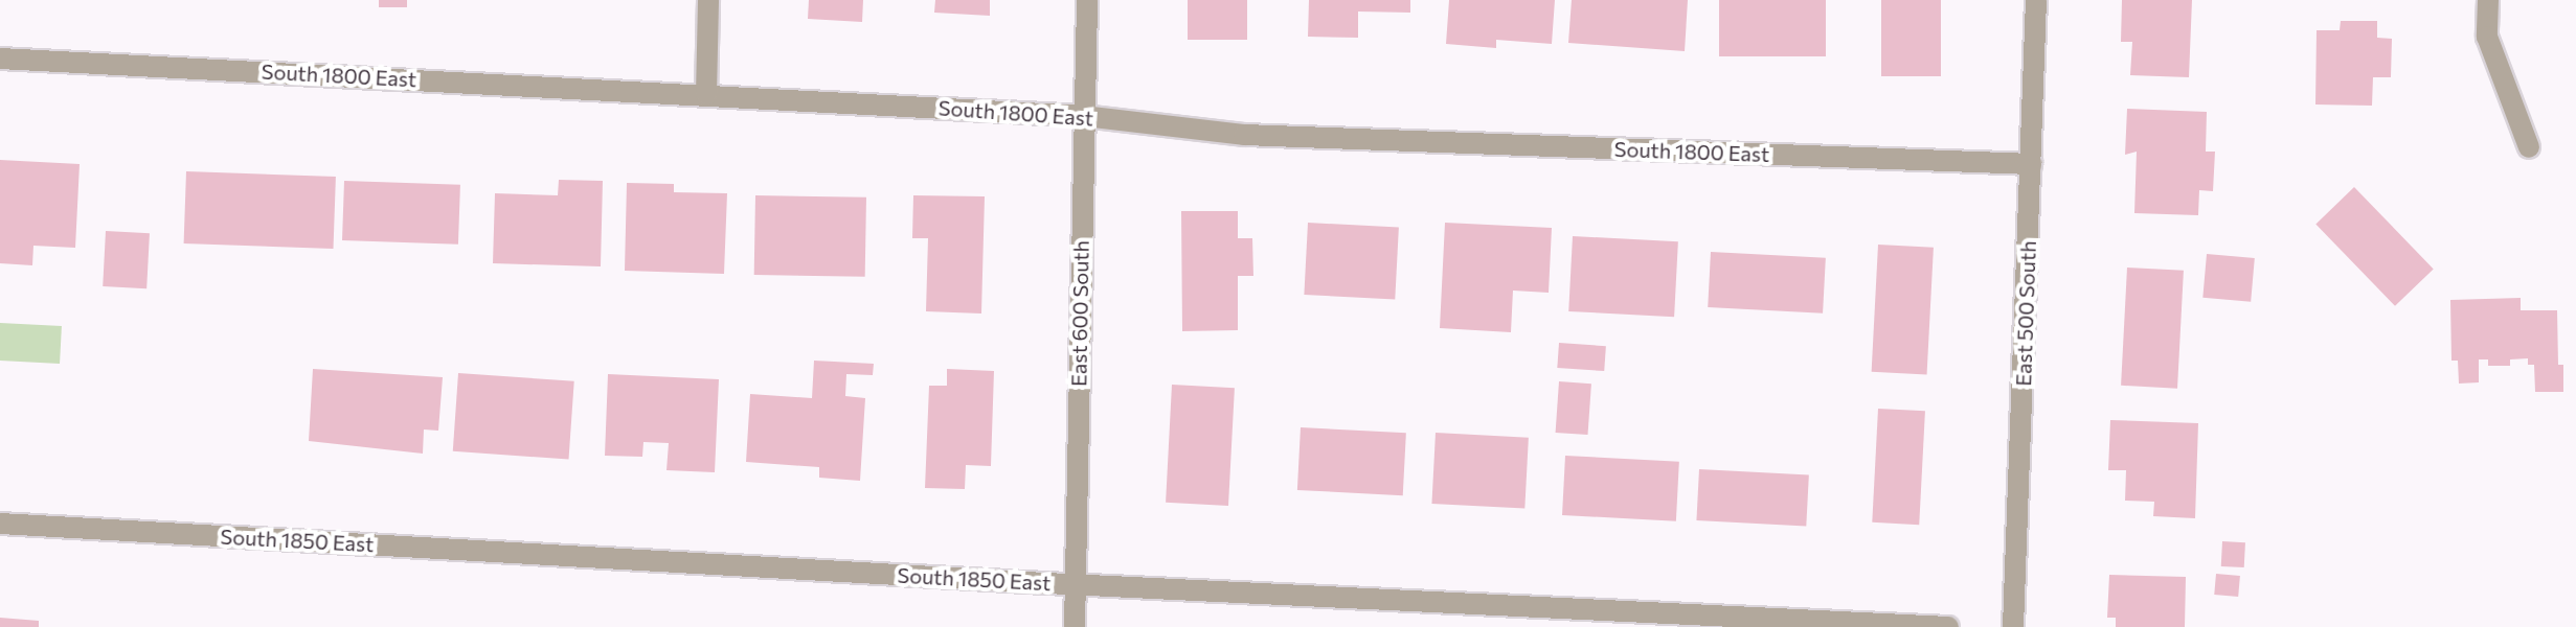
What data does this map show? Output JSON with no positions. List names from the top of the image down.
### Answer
{
  "streets": {
    "street": [
      "South 1800 East",
      "East 600 South",
      "East 500 South",
      "South 1850 East"
    ]
  },
  "crossings": [
    ["South 1800 East", "East 600 South"],
    ["South 1800 East", "East 500 South"],
    ["East 600 South", "South 1850 East"]
  ]
}
